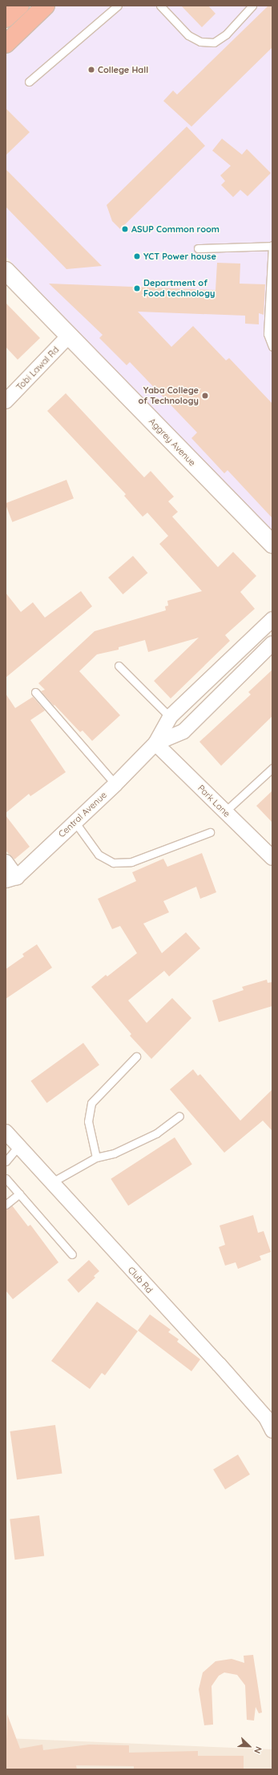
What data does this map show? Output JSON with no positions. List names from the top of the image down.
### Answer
{
  "streets": {
    "street": [
      "Tobi Lawal Rd",
      "Aggrey Avenue",
      "Park Lane",
      "Central Avenue",
      "Club Rd"
    ]
  },
  "crossings": [
    ["Tobi Lawal Rd", "Aggrey Avenue"],
    ["Park Lane", "Central Avenue"]
  ],
  "places": [
    "College Hall",
    "ASUP Common room",
    "YCT Power house",
    "Department of Food technology",
    "Yaba College of Technology"
  ],
  "north": "bottom right"
}
